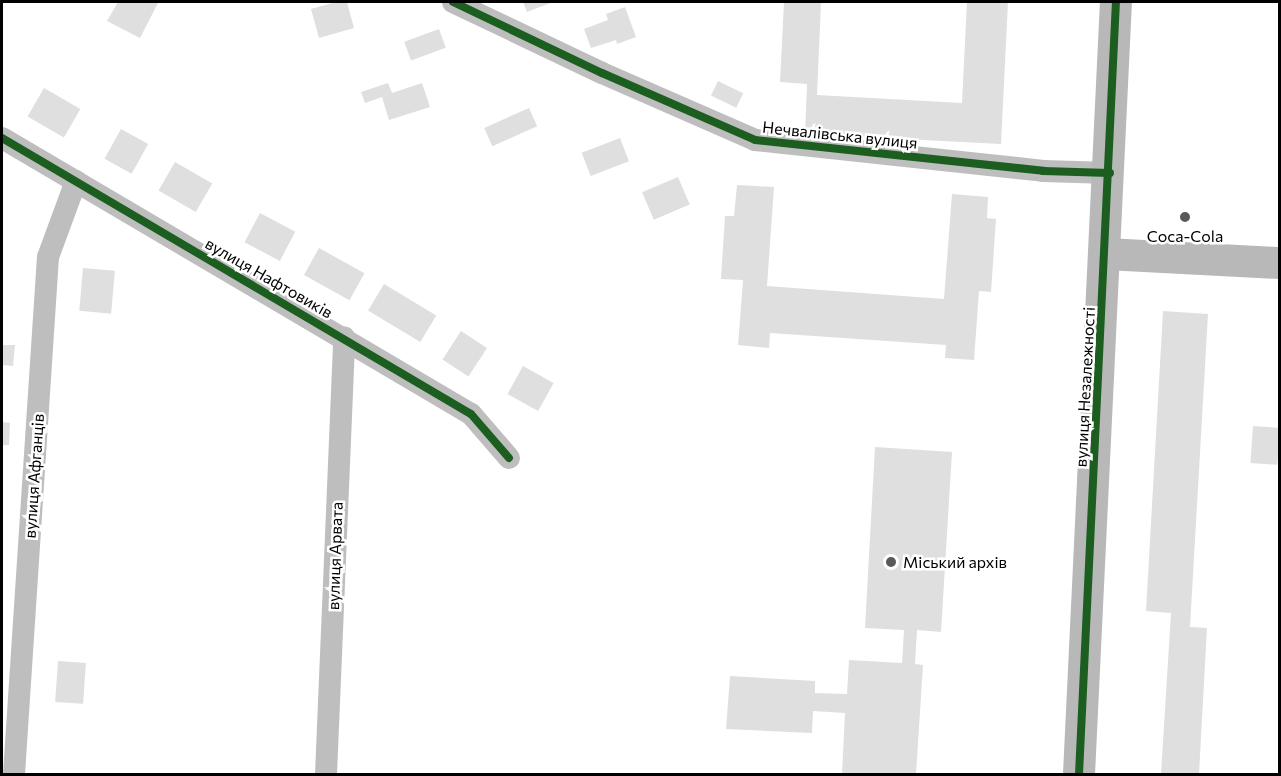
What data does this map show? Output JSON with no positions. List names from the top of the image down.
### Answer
{
  "streets": {
    "street": [
      "Нечвалівська вулиця",
      "вулиця Нафтовиків",
      "вулиця Незалежності",
      "вулиця Афганців",
      "вулиця Арвата"
    ]
  },
  "crossings": [
    ["Нечвалівська вулиця", "вулиця Незалежності"],
    ["вулиця Нафтовиків", "вулиця Афганців"],
    ["вулиця Нафтовиків", "вулиця Арвата"]
  ],
  "places": ["Coca-Cola", "Міський архів"]
}
